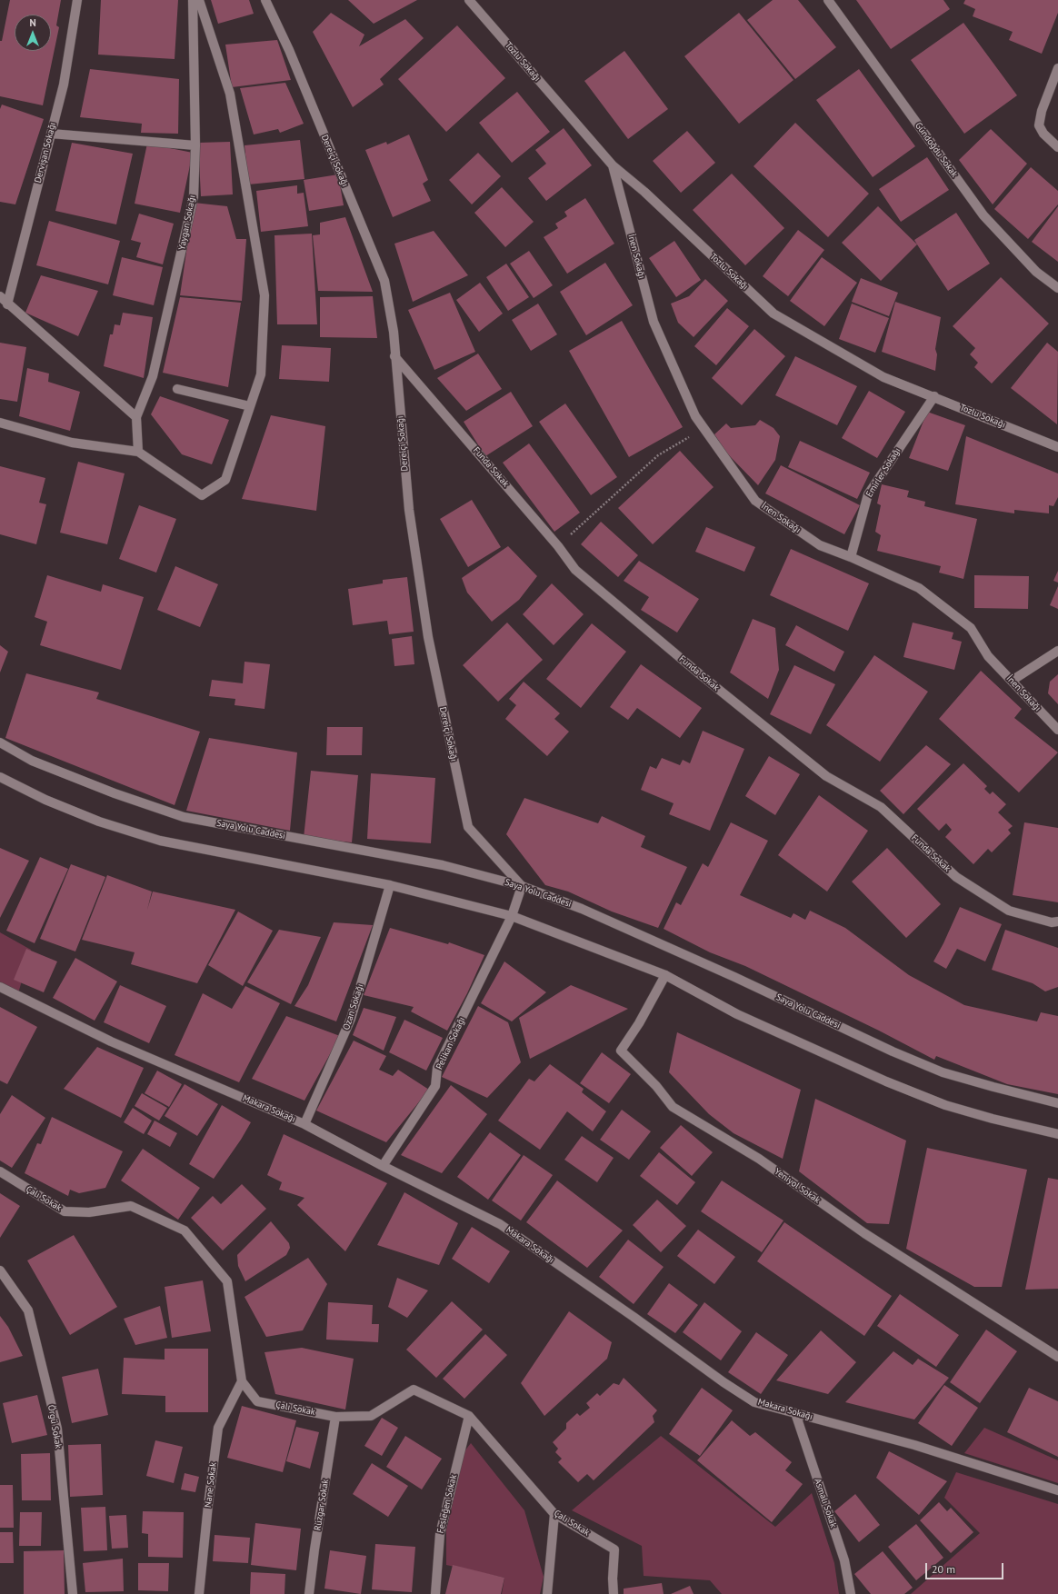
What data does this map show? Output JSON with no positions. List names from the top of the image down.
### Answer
{
  "streets": {
    "street": [
      "Tozlu Sokağı",
      "Gündoğdu Sokak",
      "Dervişan Sokağı",
      "Dereiçi Sokağı",
      "Yaygan Sokağı",
      "İnen Sokağı",
      "Funda Sokak",
      "Emirler Sokağı",
      "Saya Yolu Caddesi",
      "Ozan Sokağı",
      "Pelikan Sokağı",
      "Makara Sokağı",
      "Yeniyol Sokak",
      "Çalı Sokak",
      "Örgü Sokak",
      "Nane Sokak",
      "Asmalı Sokak",
      "Fesleğen Sokak",
      "Rüzgar Sokak"
    ]
  },
  "crossings": [
    ["Tozlu Sokağı", "İnen Sokağı"],
    ["Tozlu Sokağı", "Emirler Sokağı"],
    ["Dereiçi Sokağı", "Funda Sokak"],
    ["Dereiçi Sokağı", "Saya Yolu Caddesi"],
    ["Dereiçi Sokağı", "Pelikan Sokağı"],
    ["İnen Sokağı", "Emirler Sokağı"],
    ["Saya Yolu Caddesi", "Pelikan Sokağı"],
    ["Ozan Sokağı", "Makara Sokağı"],
    ["Pelikan Sokağı", "Makara Sokağı"],
    ["Makara Sokağı", "Asmalı Sokak"],
    ["Çalı Sokak", "Nane Sokak"],
    ["Çalı Sokak", "Fesleğen Sokak"],
    ["Çalı Sokak", "Rüzgar Sokak"]
  ],
  "scale_bar": "20 m",
  "north": "top"
}
